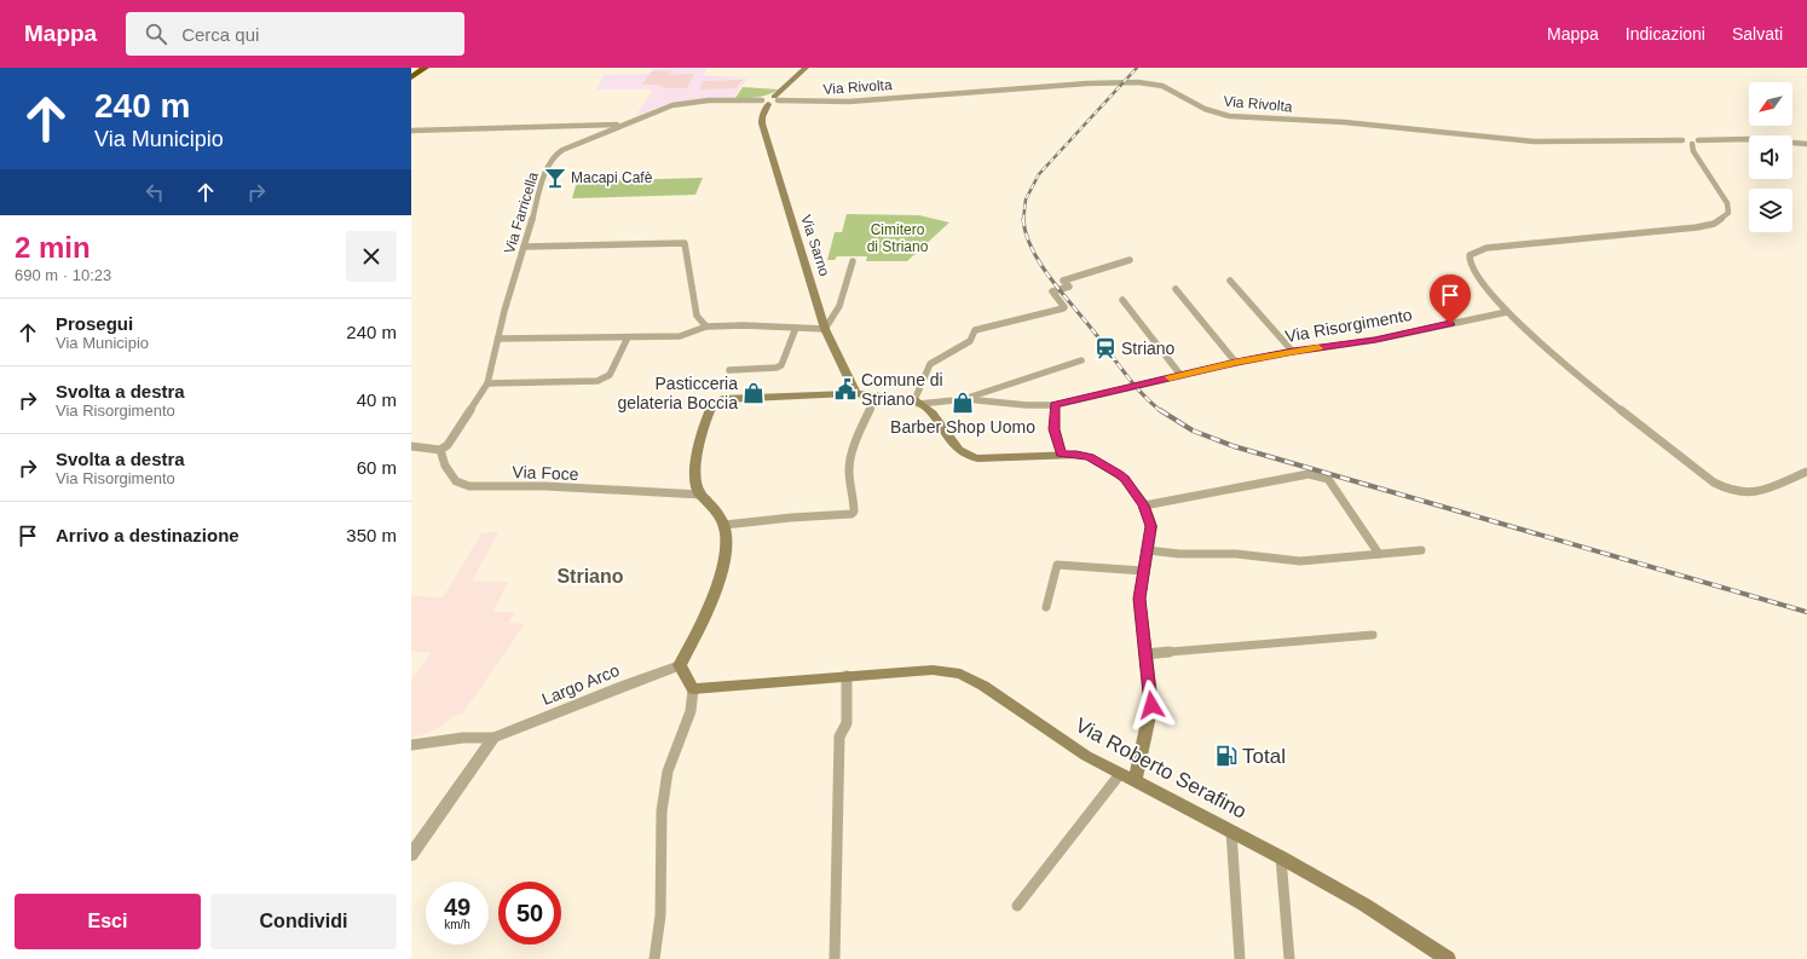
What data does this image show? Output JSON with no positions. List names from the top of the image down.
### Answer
{
  "streets": {
    "main road": ["Via Sarno", "Via Risorgimento", "Via Roberto Serafino"],
    "street": [
      "Via Rivolta",
      "Via Farricella",
      "Via Foce",
      "Largo Arco"
    ]
  },
  "crossings": [
    ["Via Rivolta", "Via Farricella"],
    ["Via Rivolta", "Via Sarno"],
    ["Via Farricella", "Via Sarno"],
    ["Via Farricella", "Via Foce"],
    ["Via Sarno", "Via Risorgimento"],
    ["Via Risorgimento", "Via Foce"]
  ],
  "districts": ["Striano"],
  "parks": ["Cimitero di Striano"],
  "places": {
    "bar": ["Macapi Cafè"],
    "station": ["Striano"],
    "public building": ["Comune di Striano"],
    "shop": ["Pasticceria gelateria Boccia", "Barber Shop Uomo"],
    "fuel station": ["Total"]
  },
  "north": "bottom left",
  "page": {
    "header": "Mappa",
    "search": "Cerca qui",
    "nav": ["Mappa", "Indicazioni", "Salvati"],
    "turn": ["240 m", "Via Municipio"],
    "heading": ["2 min", "690 m · 10:23"],
    "list": [
      {
        "name": "Prosegui",
        "note": "Via Municipio",
        "value": "240 m"
      },
      {
        "name": "Svolta a destra",
        "note": "Via Risorgimento",
        "value": "40 m"
      },
      {
        "name": "Svolta a destra",
        "note": "Via Risorgimento",
        "value": "60 m"
      },
      {
        "name": "Arrivo a destinazione",
        "value": "350 m"
      }
    ],
    "speed": "49 km/h",
    "limit": "50",
    "buttons": ["Esci", "Condividi"]
  }
}
